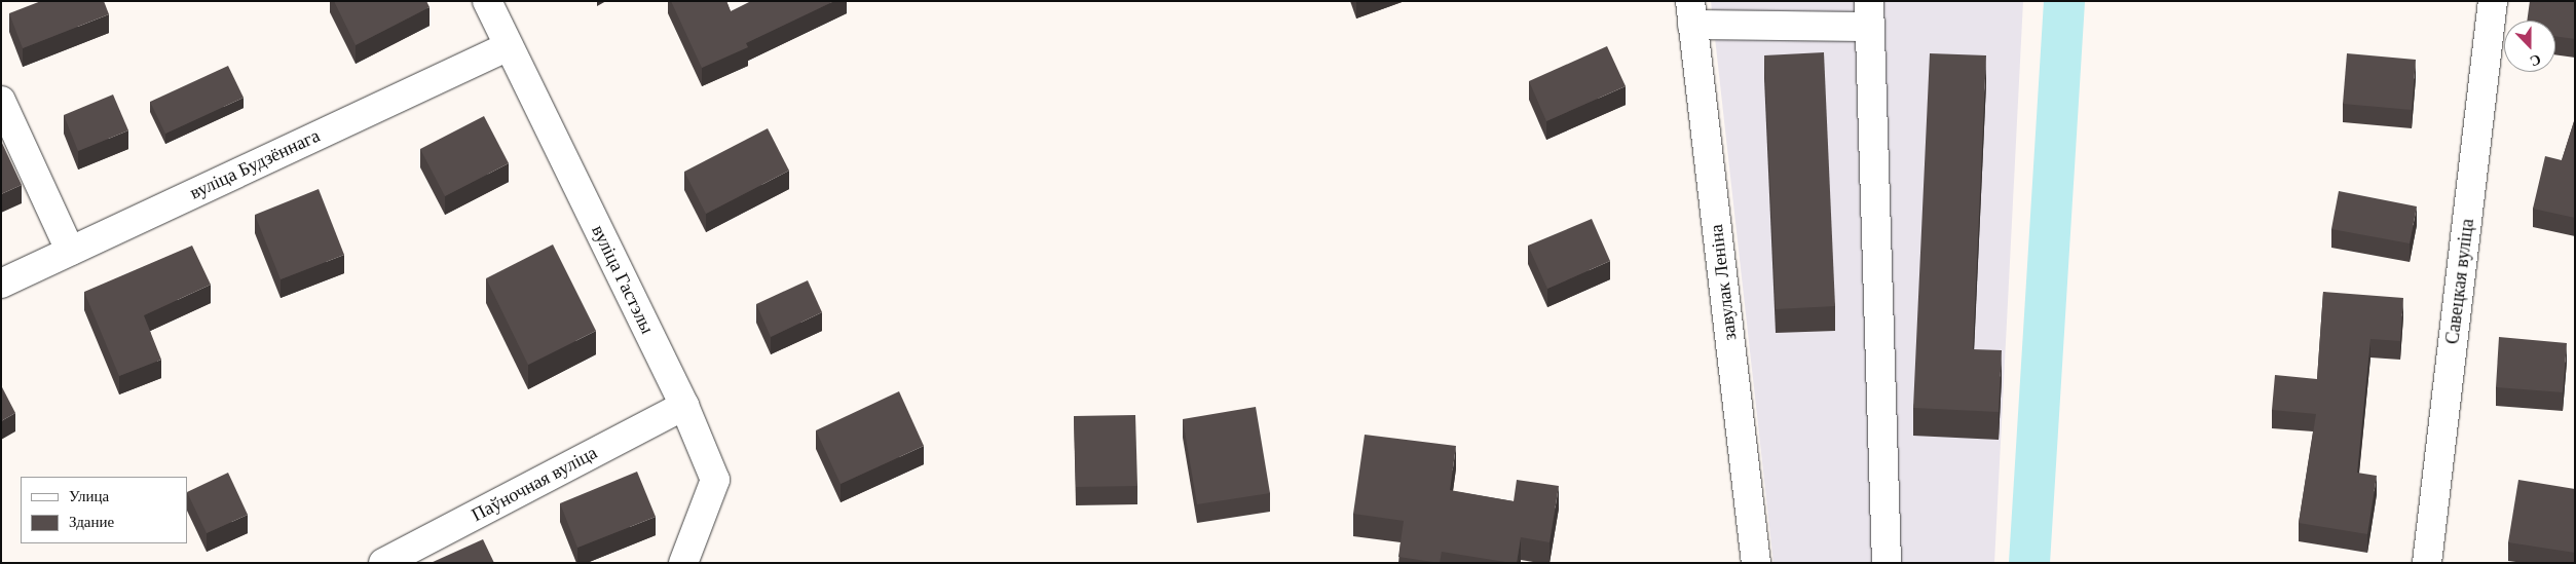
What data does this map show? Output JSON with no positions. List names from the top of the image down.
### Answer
{
  "streets": {
    "street": [
      "вуліца Будзённага",
      "вуліца Гастэлы",
      "Савецкая вуліца",
      "завулак Леніна",
      "Паўночная вуліца"
    ]
  },
  "crossings": [
    ["вуліца Будзённага", "вуліца Гастэлы"],
    ["вуліца Гастэлы", "Паўночная вуліца"]
  ],
  "legend": ["Улица", "Здание"],
  "north": "bottom"
}
